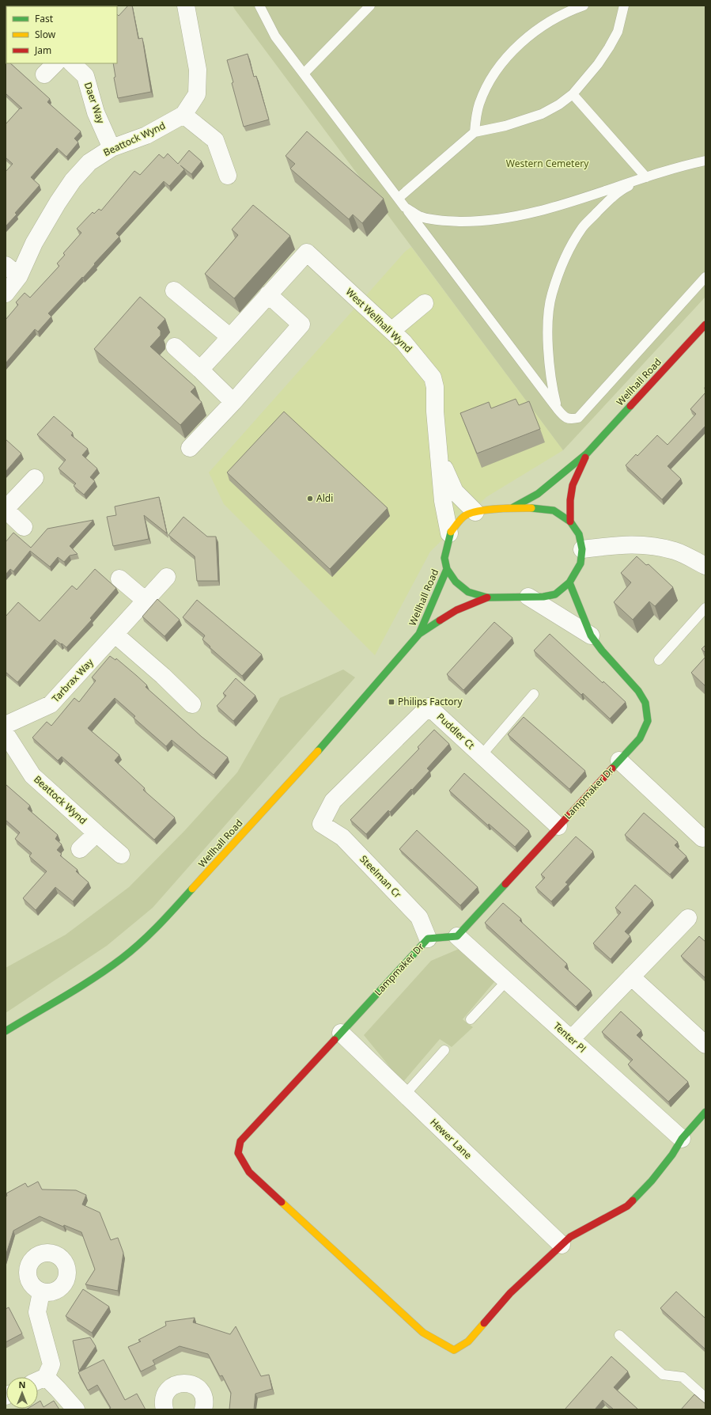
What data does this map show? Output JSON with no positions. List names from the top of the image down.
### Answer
{
  "streets": {
    "street": [
      "Daer Way",
      "Beattock Wynd",
      "West Wellhall Wynd",
      "Wellhall Road",
      "Tarbrax Way",
      "Puddler Ct",
      "Lampmaker Dr",
      "Steelman Cr",
      "Tenter Pl",
      "Hewer Lane"
    ]
  },
  "crossings": [
    ["Daer Way", "Beattock Wynd"],
    ["West Wellhall Wynd", "Wellhall Road"],
    ["Wellhall Road", "Lampmaker Dr"],
    ["Puddler Ct", "Lampmaker Dr"],
    ["Puddler Ct", "Steelman Cr"],
    ["Lampmaker Dr", "Steelman Cr"],
    ["Lampmaker Dr", "Tenter Pl"],
    ["Lampmaker Dr", "Hewer Lane"]
  ],
  "parks": ["Western Cemetery"],
  "places": {
    "other": ["Aldi"],
    "transit": ["Philips Factory"]
  },
  "legend": ["Fast", "Slow", "Jam"],
  "north": "top"
}
